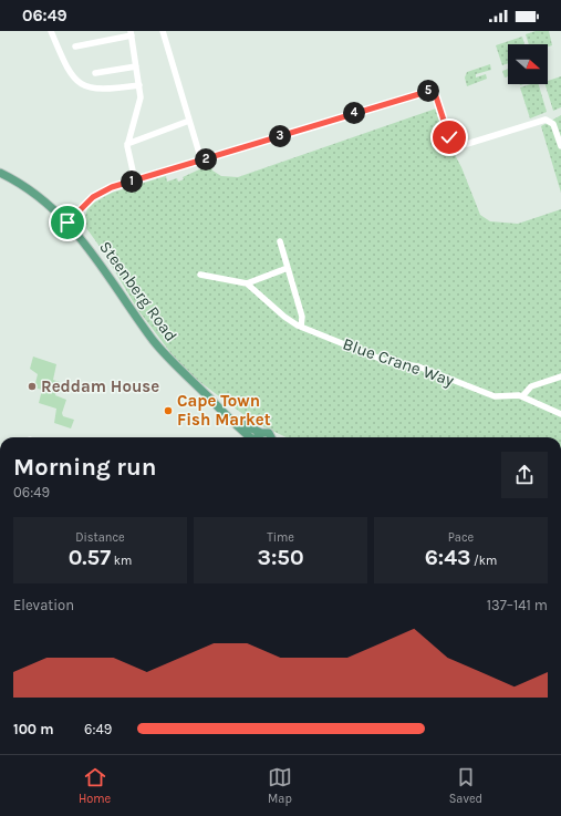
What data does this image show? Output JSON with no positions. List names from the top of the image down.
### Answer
{
  "streets": {
    "main road": ["Steenberg Road"],
    "street": ["Blue Crane Way"]
  },
  "places": ["Reddam House", "Cape Town Fish Market"],
  "north": "right",
  "page": {
    "status": "06:49",
    "pins": [
      "5",
      "4",
      "3",
      "2",
      "1"
    ],
    "heading": ["Morning run", "06:49"],
    "stats": [
      ["Distance", "0.57 km"],
      ["Time", "3:50"],
      ["Pace", "6:43 /km"]
    ],
    "chart": ["Elevation", "137–141 m"],
    "list": [
      {
        "name": "100 m",
        "note": "6:49"
      }
    ],
    "tabs": ["Home", "Map", "Saved"]
  }
}
